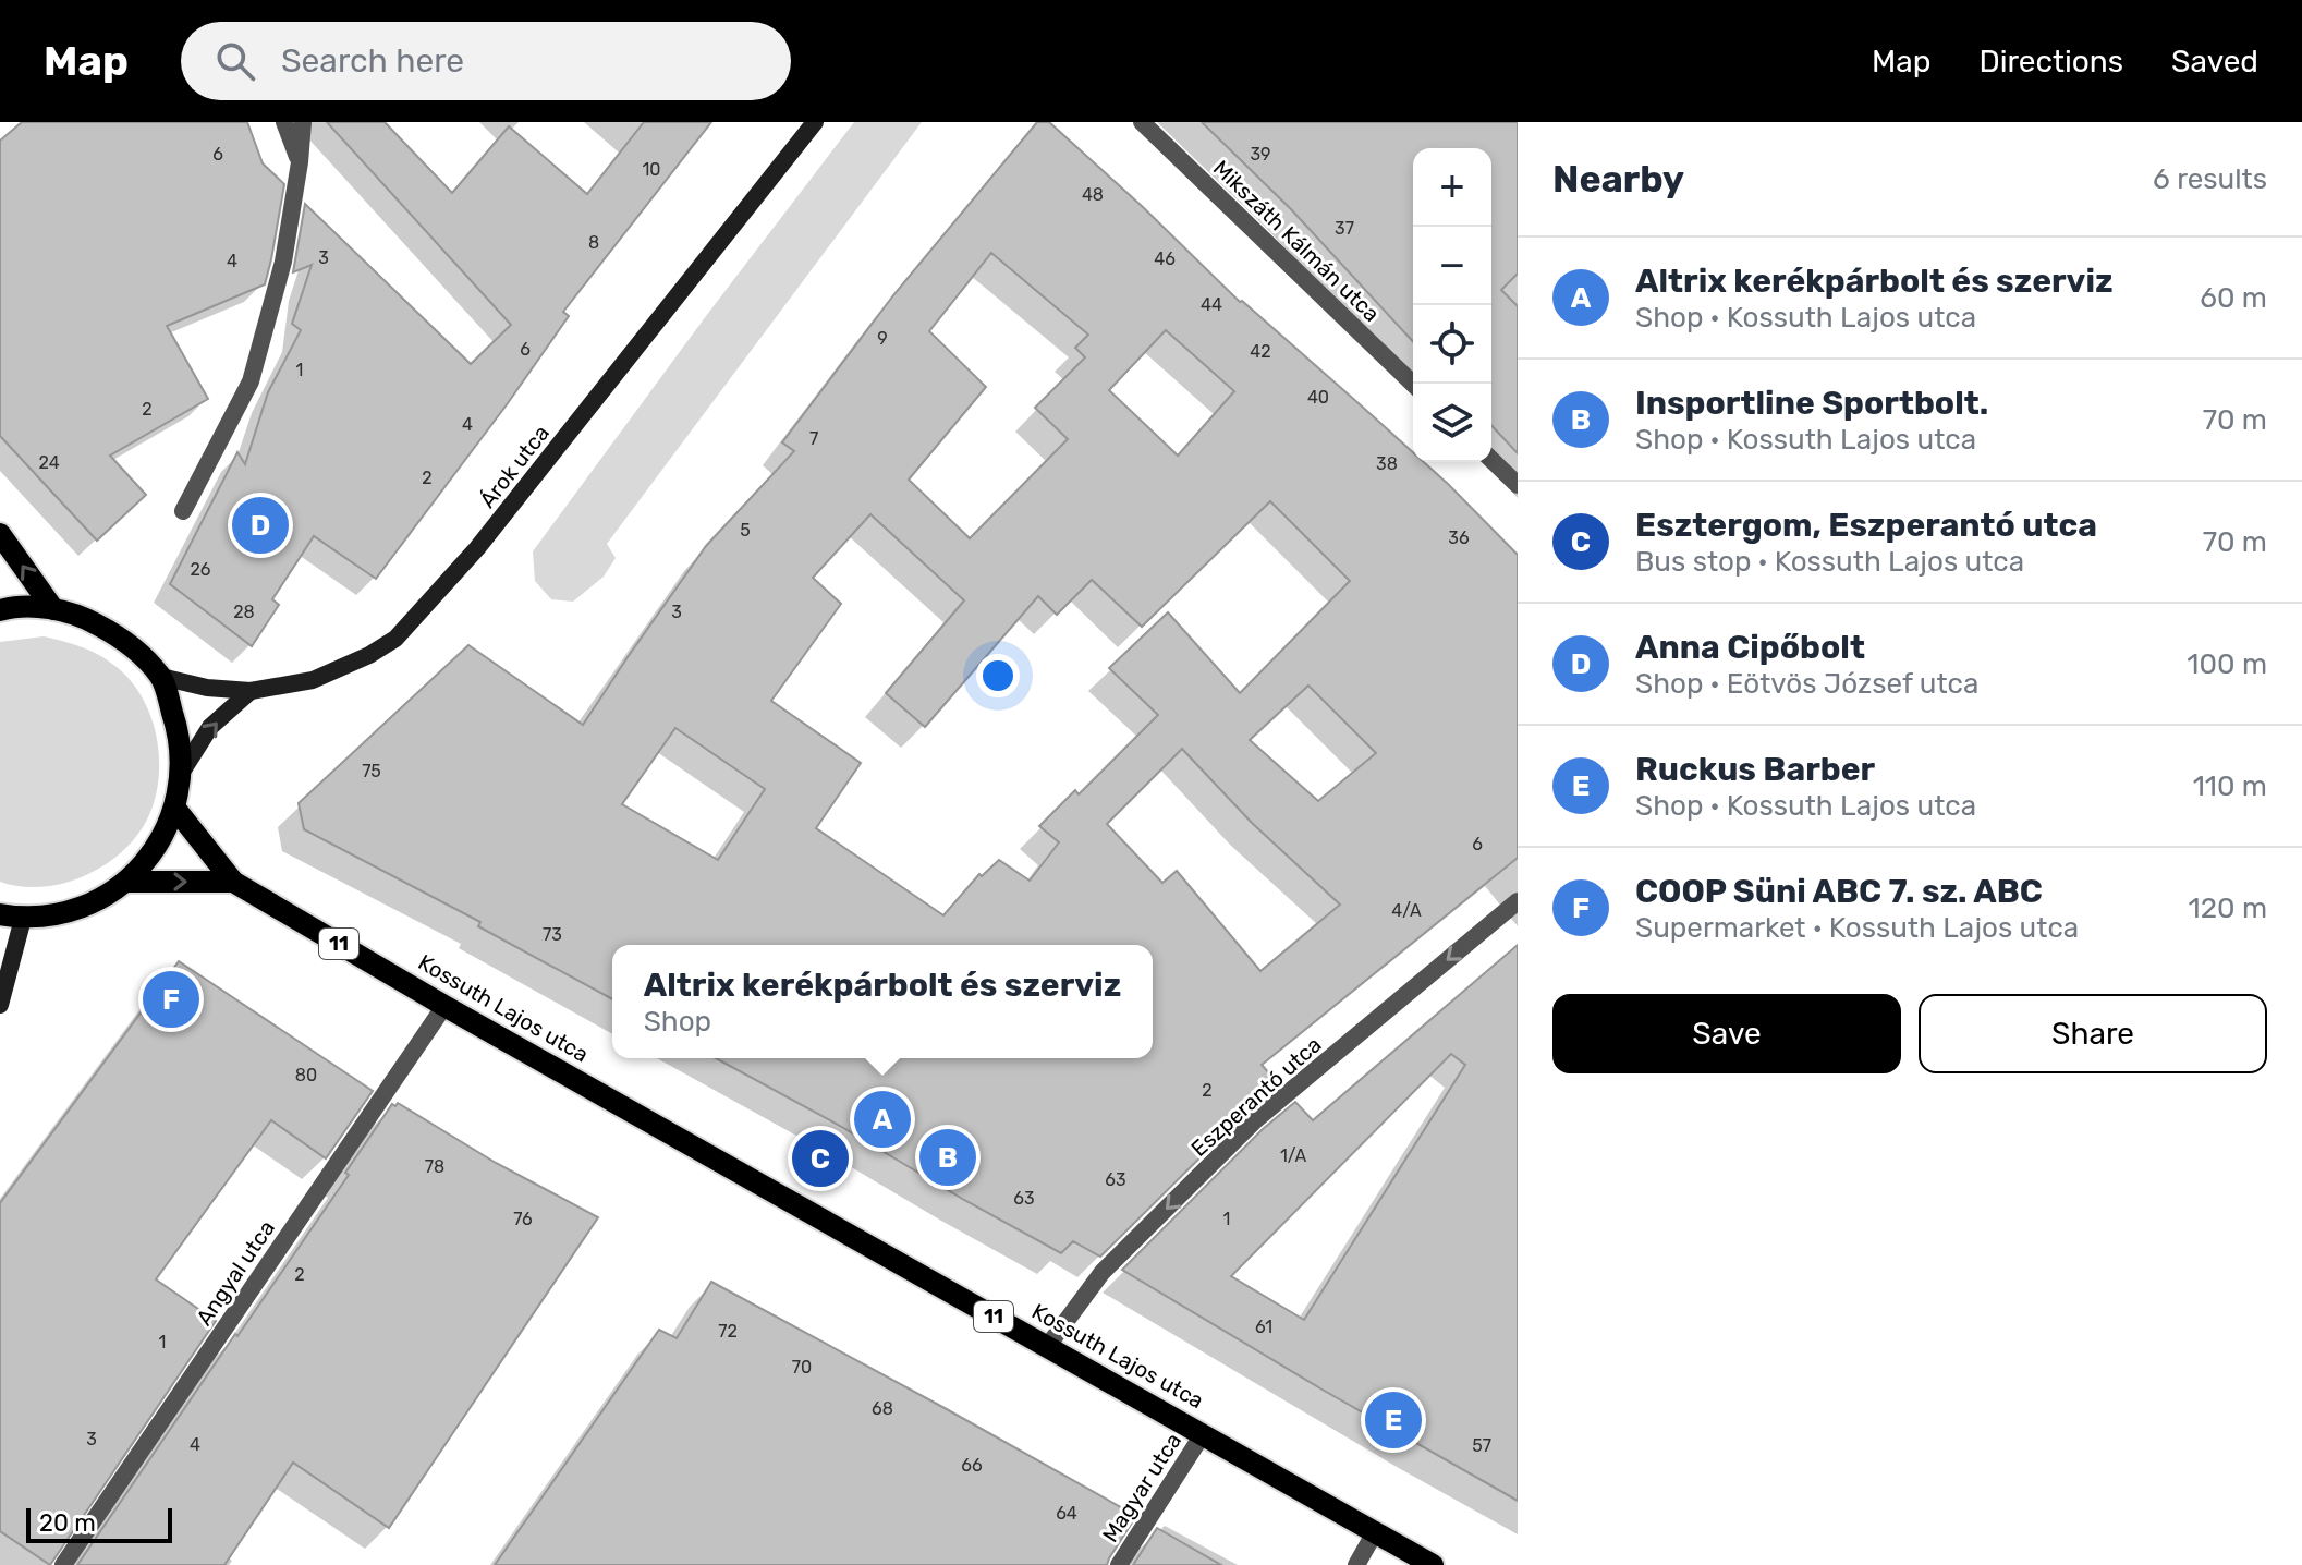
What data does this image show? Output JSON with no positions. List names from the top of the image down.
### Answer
{
  "streets": {
    "main road": ["Árok utca", "11", "Kossuth Lajos utca"],
    "street": [
      "Mikszáth Kálmán utca",
      "Eszperantó utca",
      "Angyal utca",
      "Magyar utca"
    ]
  },
  "crossings": [
    ["11", "Kossuth Lajos utca"],
    ["Kossuth Lajos utca", "Eszperantó utca"],
    ["Kossuth Lajos utca", "Angyal utca"],
    ["Kossuth Lajos utca", "Magyar utca"]
  ],
  "one_way": ["Eszperantó utca"],
  "house_numbers": [
    "6",
    "39",
    "10",
    "48",
    "37",
    "8",
    "3",
    "46",
    "4",
    "44",
    "9",
    "6",
    "42",
    "1",
    "40",
    "2",
    "4",
    "7",
    "24",
    "38",
    "2",
    "5",
    "36",
    "26",
    "28",
    "3",
    "75",
    "6",
    "4/A",
    "73",
    "80",
    "2",
    "1/A",
    "78",
    "63",
    "63",
    "76",
    "1",
    "2",
    "61",
    "72",
    "1",
    "70",
    "68",
    "3",
    "4",
    "57",
    "66",
    "64"
  ],
  "scale_bar": "20 m",
  "page": {
    "header": "Map",
    "search": "Search here",
    "nav": ["Map", "Directions", "Saved"],
    "heading": ["Nearby", "6 results"],
    "map_buttons": ["+", "−"],
    "list": [
      {
        "mark": "A",
        "name": "Altrix kerékpárbolt és szerviz",
        "note": "Shop · Kossuth Lajos utca",
        "value": "60 m"
      },
      {
        "mark": "B",
        "name": "Insportline Sportbolt.",
        "note": "Shop · Kossuth Lajos utca",
        "value": "70 m"
      },
      {
        "mark": "C",
        "name": "Esztergom, Eszperantó utca",
        "note": "Bus stop · Kossuth Lajos utca",
        "value": "70 m"
      },
      {
        "mark": "D",
        "name": "Anna Cipőbolt",
        "note": "Shop · Eötvös József utca",
        "value": "100 m"
      },
      {
        "mark": "E",
        "name": "Ruckus Barber",
        "note": "Shop · Kossuth Lajos utca",
        "value": "110 m"
      },
      {
        "mark": "F",
        "name": "COOP Süni ABC 7. sz. ABC",
        "note": "Supermarket · Kossuth Lajos utca",
        "value": "120 m"
      }
    ],
    "pins": [
      "D",
      "F",
      "A",
      "B",
      "C",
      "E"
    ],
    "popup": ["Altrix kerékpárbolt és szerviz", "Shop"],
    "buttons": ["Save", "Share"],
    "scale": "20 m"
  }
}
